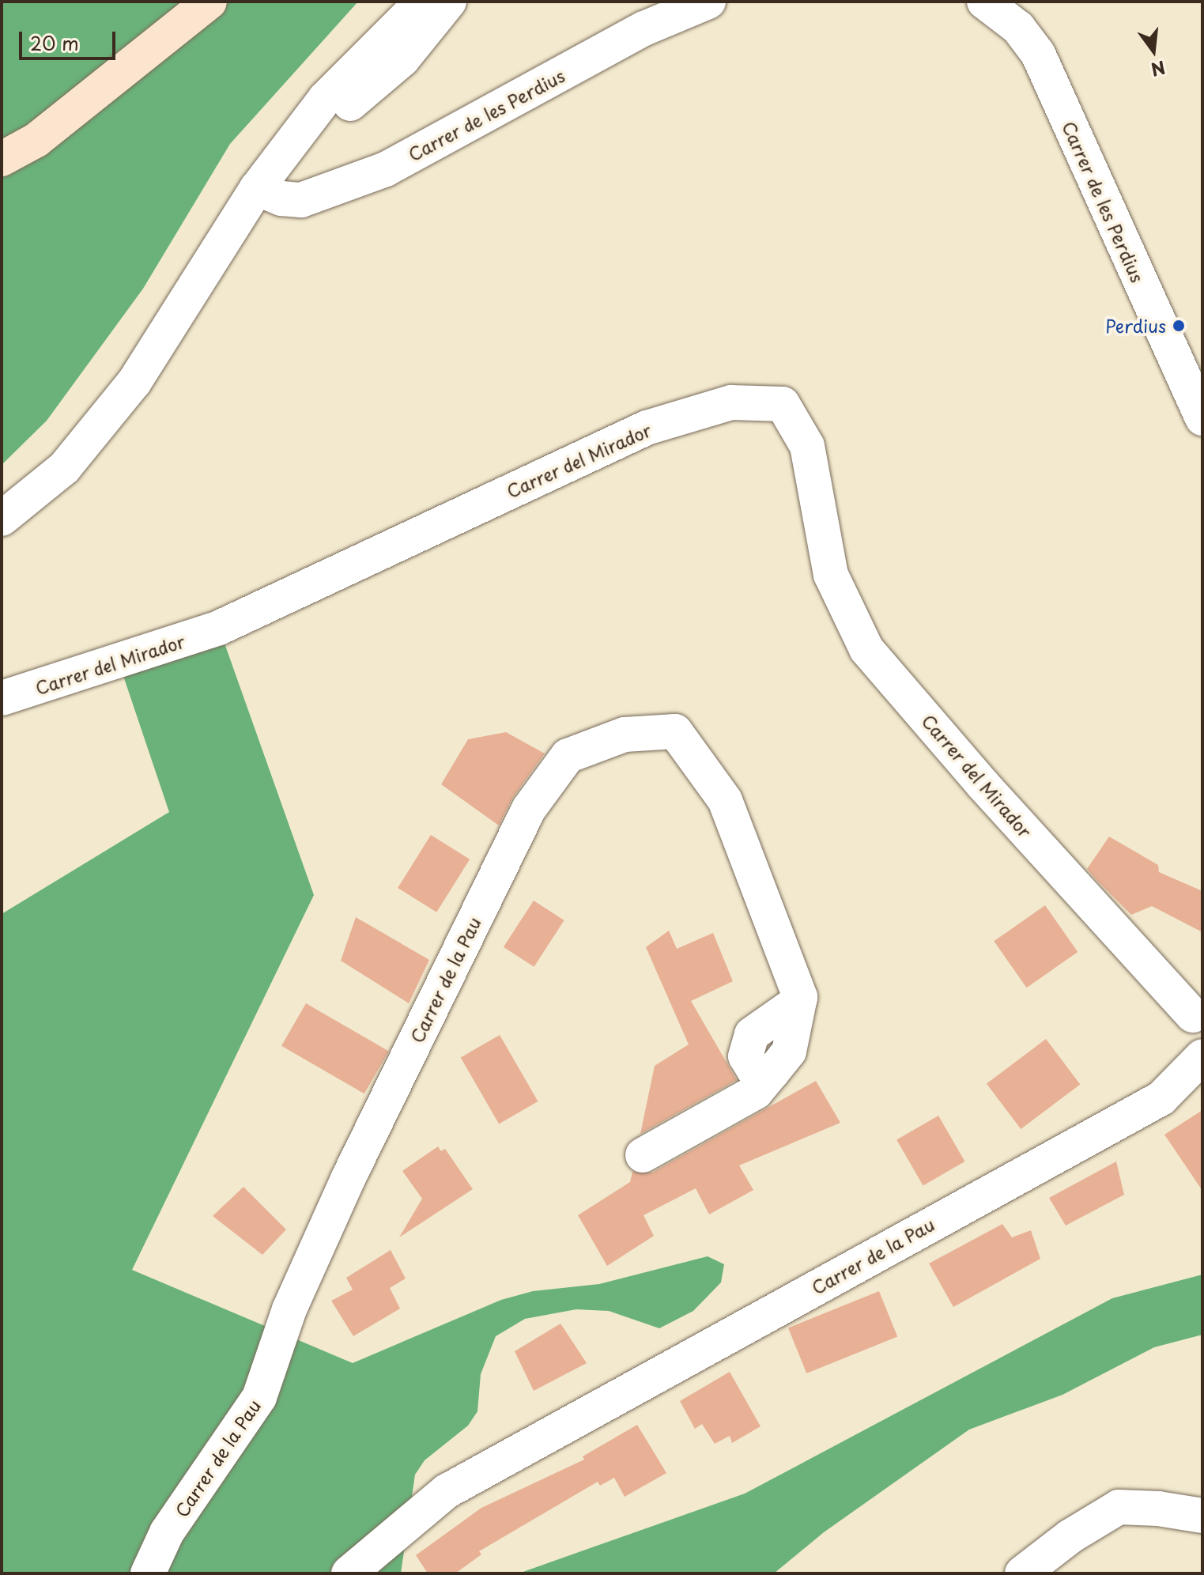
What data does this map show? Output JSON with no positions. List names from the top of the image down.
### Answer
{
  "streets": {
    "street": ["Carrer de les Perdius", "Carrer del Mirador", "Carrer de la Pau"]
  },
  "places": ["Perdius"],
  "scale_bar": "20 m",
  "north": "bottom"
}
